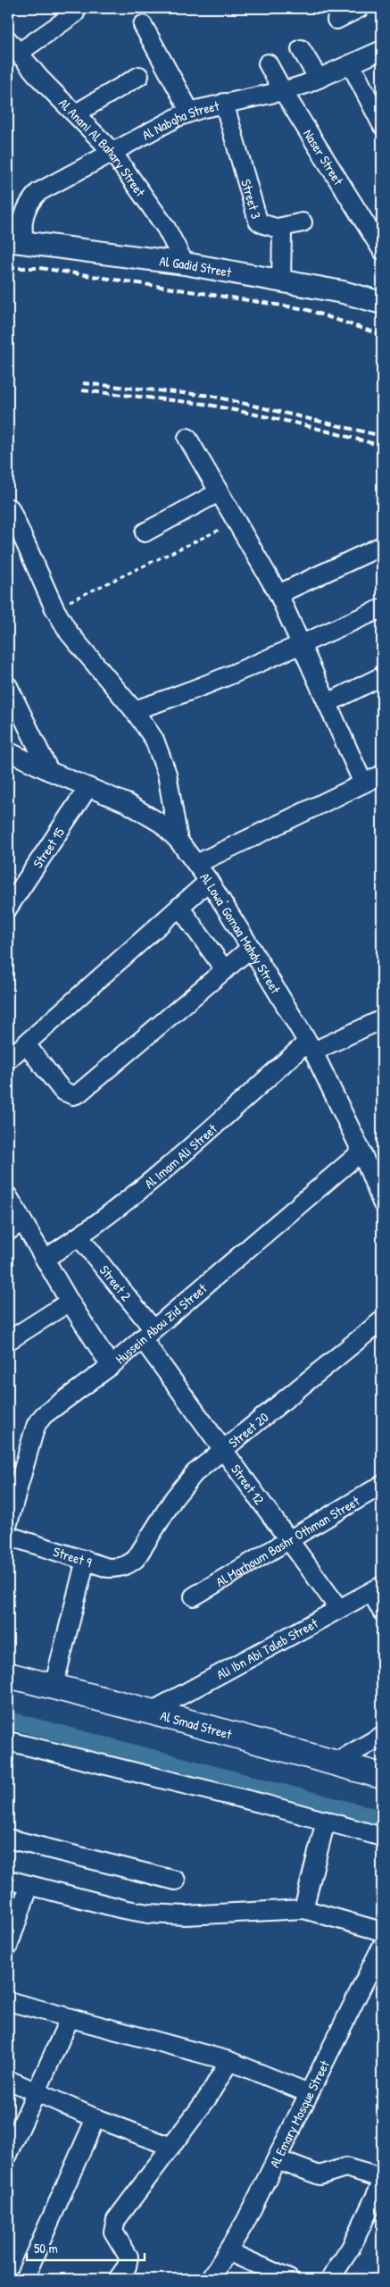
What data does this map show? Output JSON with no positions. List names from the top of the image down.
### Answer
{
  "streets": {
    "highway": ["Al Smad Street"],
    "street": [
      "Al Nabgha Street",
      "Al Anani Al Bahary Street",
      "Naser Street",
      "Street 3",
      "Al Gadid Street",
      "Street 15",
      "Al Lowa' Gomaa Mahdy Street",
      "Al Imam Ali Street",
      "Street 2",
      "Hussein Abou Zid Street",
      "Street 20",
      "Street 12",
      "Al Marhoum Bashr Othman Street",
      "Street 9",
      "Ali Ibn Abi Taleb Street",
      "Al Emary Mosque Street"
    ]
  },
  "crossings": [
    ["Al Nabgha Street", "Al Anani Al Bahary Street"],
    ["Al Nabgha Street", "Naser Street"],
    ["Al Nabgha Street", "Street 3"],
    ["Al Nabgha Street", "Al Gadid Street"],
    ["Al Anani Al Bahary Street", "Al Gadid Street"],
    ["Street 3", "Al Gadid Street"],
    ["Street 15", "Al Lowa' Gomaa Mahdy Street"],
    ["Al Lowa' Gomaa Mahdy Street", "Al Imam Ali Street"],
    ["Al Lowa' Gomaa Mahdy Street", "Hussein Abou Zid Street"],
    ["Al Imam Ali Street", "Street 2"],
    ["Street 2", "Hussein Abou Zid Street"],
    ["Street 2", "Street 12"],
    ["Hussein Abou Zid Street", "Street 12"],
    ["Street 20", "Street 12"],
    ["Street 20", "Street 9"],
    ["Street 12", "Al Marhoum Bashr Othman Street"],
    ["Street 12", "Ali Ibn Abi Taleb Street"],
    ["Ali Ibn Abi Taleb Street", "Al Smad Street"]
  ],
  "scale_bar": "50 m"
}
